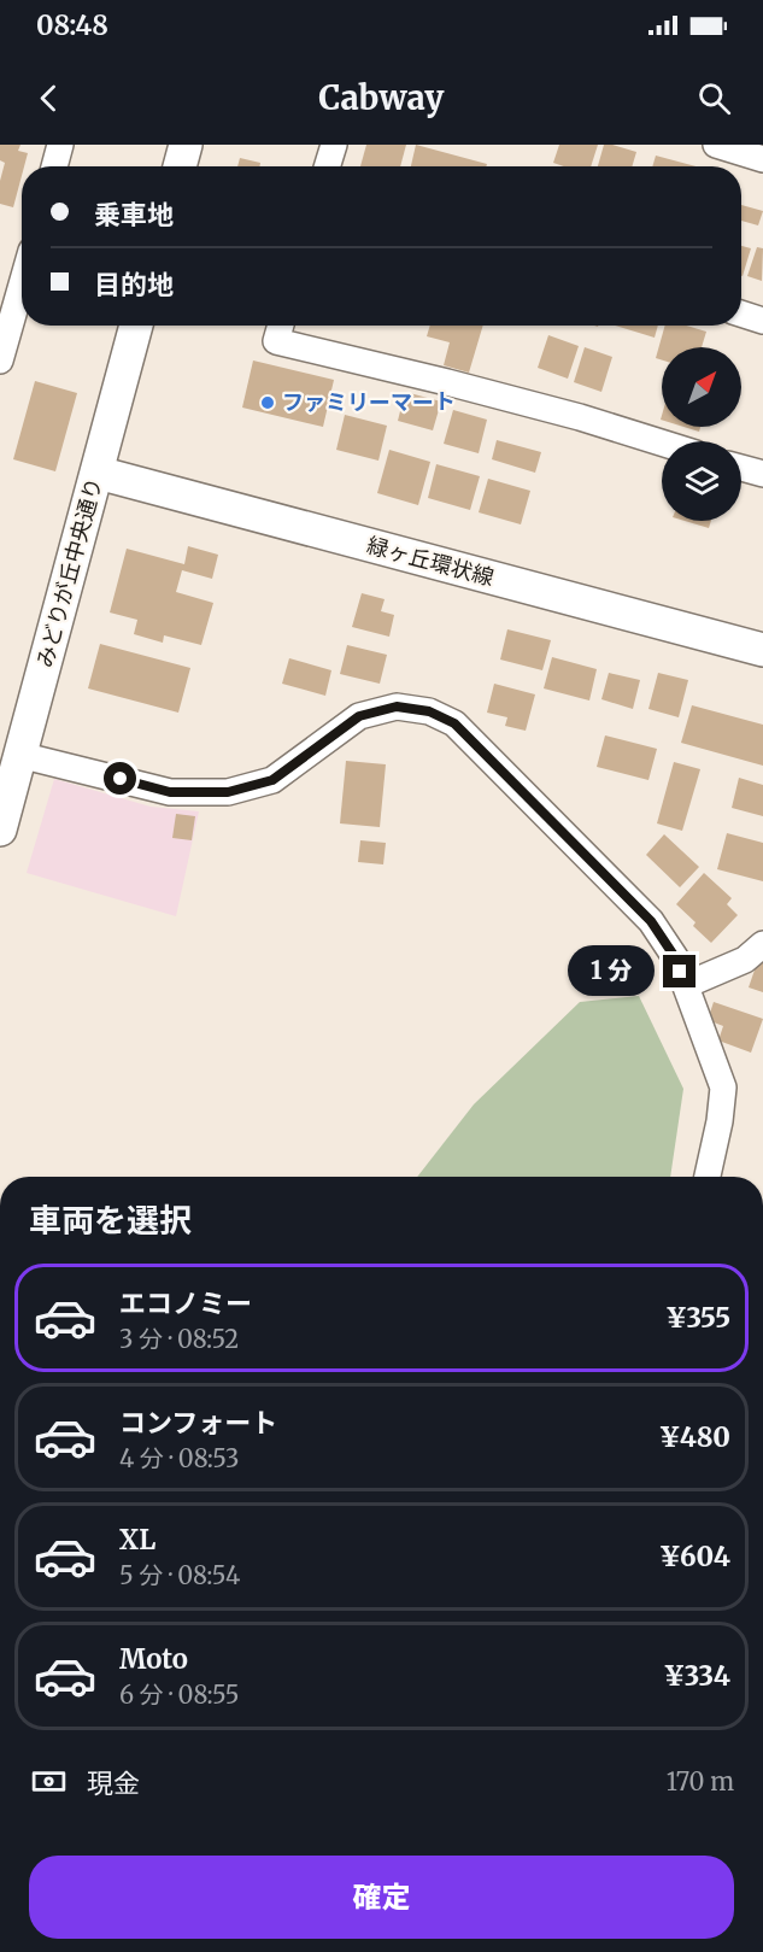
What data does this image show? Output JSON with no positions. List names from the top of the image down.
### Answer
{
  "streets": {
    "street": ["緑ヶ丘環状線", "みどりが丘中央通り"]
  },
  "crossings": [
    ["緑ヶ丘環状線", "みどりが丘中央通り"]
  ],
  "places": ["ファミリーマート"],
  "north": "top right",
  "page": {
    "status": "08:48",
    "header": "Cabway",
    "banner": ["乗車地", "目的地"],
    "bubble": "1 分",
    "heading": "車両を選択",
    "list": [
      {
        "name": "エコノミー",
        "note": "3 分 · 08:52",
        "value": "¥355"
      },
      {
        "name": "コンフォート",
        "note": "4 分 · 08:53",
        "value": "¥480"
      },
      {
        "name": "XL",
        "note": "5 分 · 08:54",
        "value": "¥604"
      },
      {
        "name": "Moto",
        "note": "6 分 · 08:55",
        "value": "¥334"
      }
    ],
    "pay": ["現金", "170 m"],
    "buttons": "確定"
  }
}
